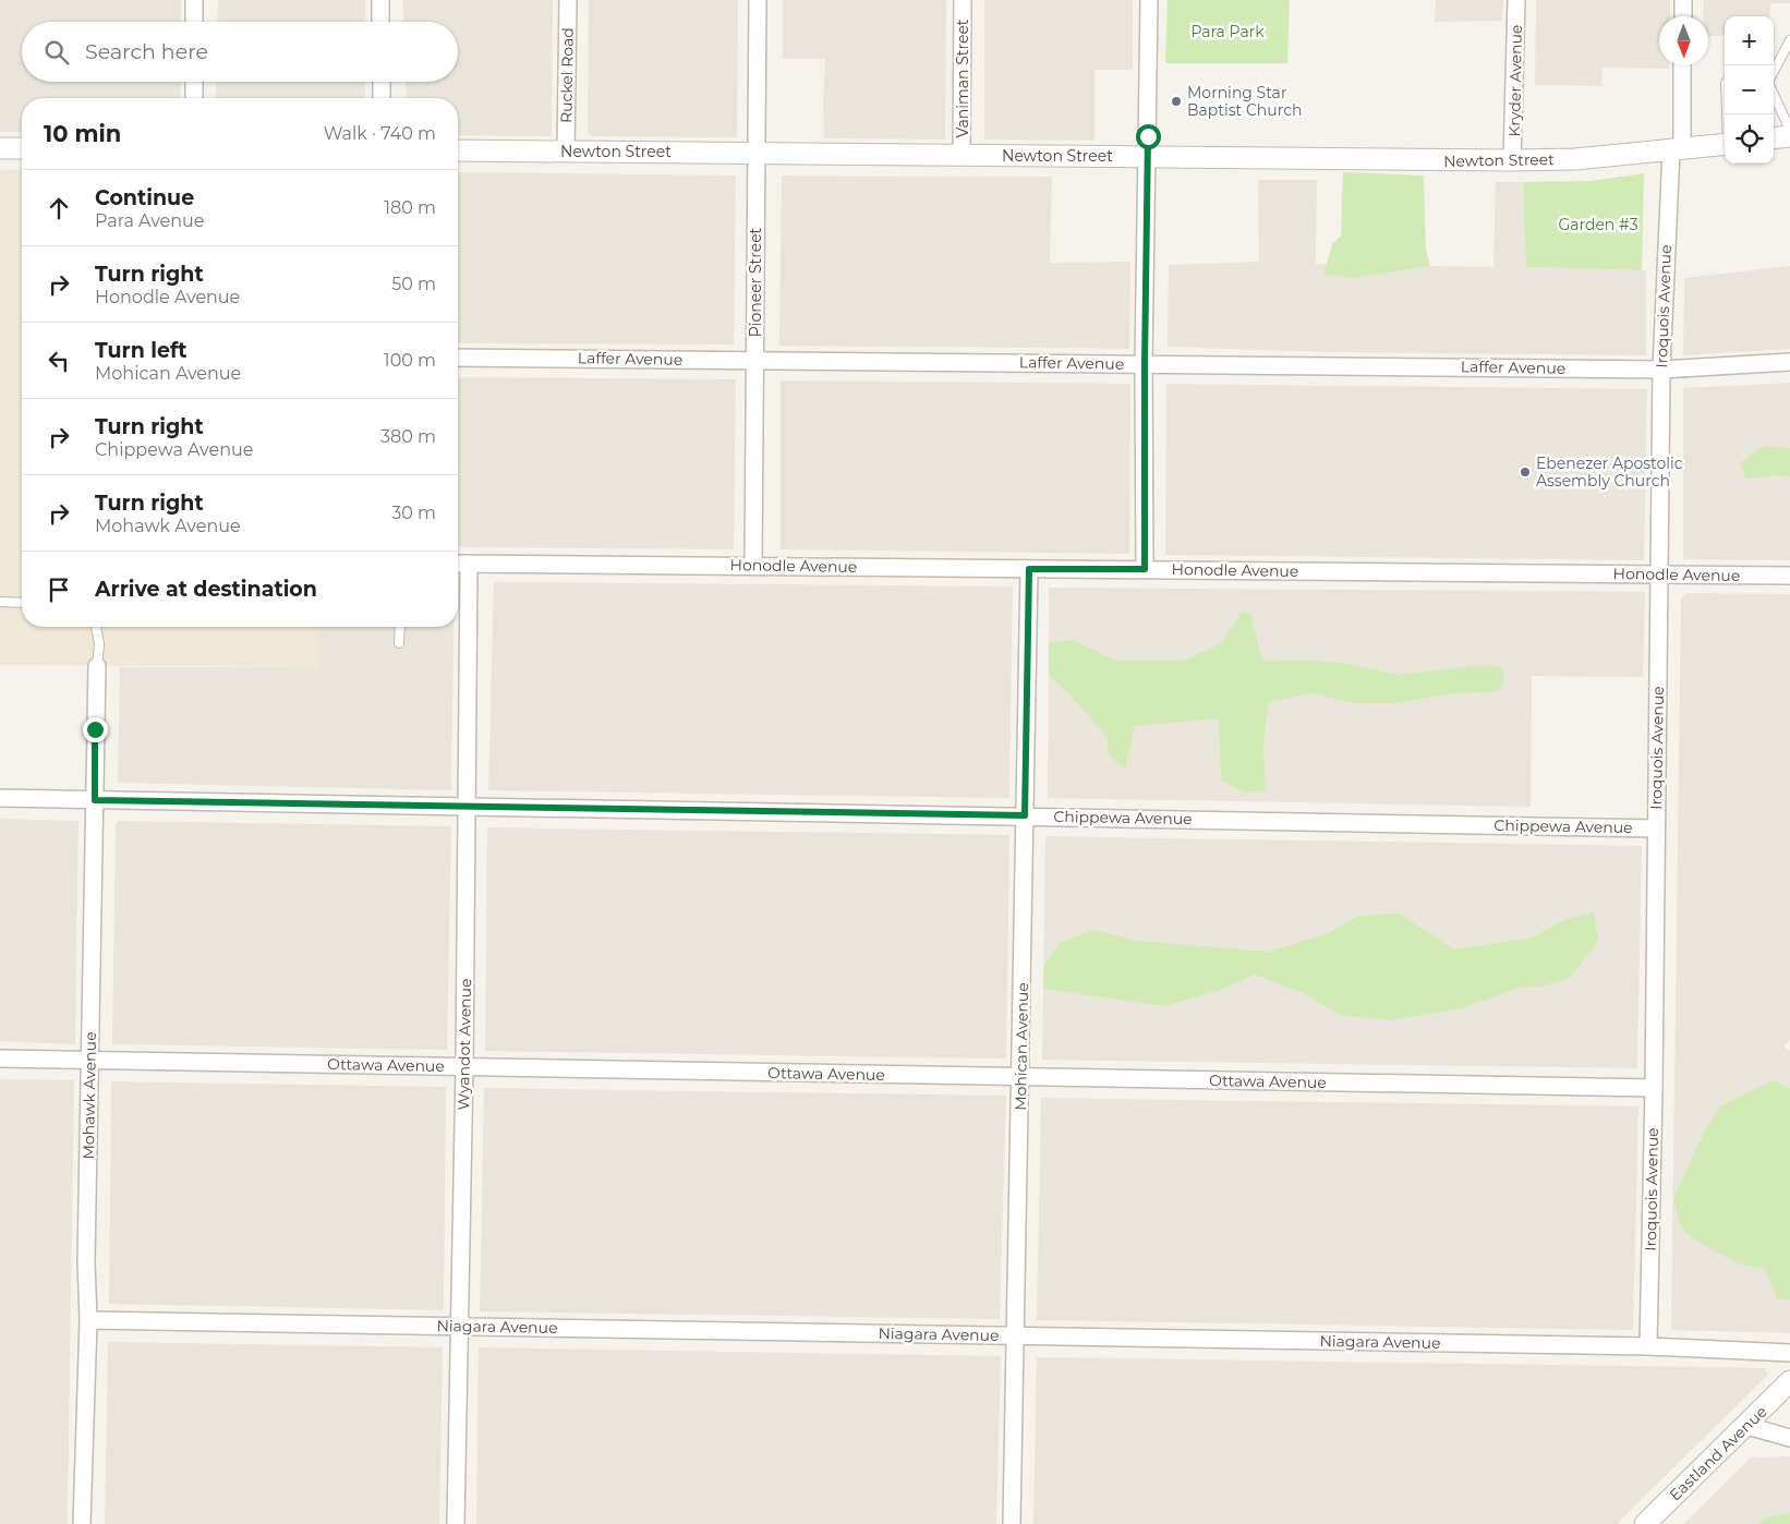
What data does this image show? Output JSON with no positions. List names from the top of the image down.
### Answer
{
  "streets": {
    "street": [
      "Ruckel Road",
      "Vaniman Street",
      "Kryder Avenue",
      "Newton Street",
      "Pioneer Street",
      "Iroquois Avenue",
      "Laffer Avenue",
      "Honodle Avenue",
      "Chippewa Avenue",
      "Wyandot Avenue",
      "Mohican Avenue",
      "Ottawa Avenue",
      "Mohawk Avenue",
      "Niagara Avenue",
      "Eastland Avenue"
    ]
  },
  "crossings": [
    ["Ruckel Road", "Newton Street"],
    ["Vaniman Street", "Newton Street"],
    ["Kryder Avenue", "Newton Street"],
    ["Newton Street", "Pioneer Street"],
    ["Newton Street", "Iroquois Avenue"],
    ["Pioneer Street", "Laffer Avenue"],
    ["Pioneer Street", "Honodle Avenue"],
    ["Iroquois Avenue", "Laffer Avenue"],
    ["Iroquois Avenue", "Honodle Avenue"],
    ["Iroquois Avenue", "Chippewa Avenue"],
    ["Iroquois Avenue", "Ottawa Avenue"],
    ["Iroquois Avenue", "Niagara Avenue"],
    ["Honodle Avenue", "Wyandot Avenue"],
    ["Honodle Avenue", "Mohican Avenue"],
    ["Chippewa Avenue", "Wyandot Avenue"],
    ["Chippewa Avenue", "Mohican Avenue"],
    ["Chippewa Avenue", "Mohawk Avenue"],
    ["Wyandot Avenue", "Ottawa Avenue"],
    ["Wyandot Avenue", "Niagara Avenue"],
    ["Mohican Avenue", "Ottawa Avenue"],
    ["Mohican Avenue", "Niagara Avenue"],
    ["Ottawa Avenue", "Mohawk Avenue"],
    ["Mohawk Avenue", "Niagara Avenue"]
  ],
  "parks": ["Para Park", "Garden #3"],
  "places": ["Morning Star Baptist Church", "Ebenezer Apostolic Assembly Church"],
  "north": "bottom",
  "page": {
    "map_buttons": ["+", "−"],
    "search": "Search here",
    "heading": ["10 min", "Walk · 740 m"],
    "list": [
      ["Continue", "Para Avenue", "180 m"],
      ["Turn right", "Honodle Avenue", "50 m"],
      ["Turn left", "Mohican Avenue", "100 m"],
      ["Turn right", "Chippewa Avenue", "380 m"],
      ["Turn right", "Mohawk Avenue", "30 m"],
      "Arrive at destination"
    ]
  }
}
